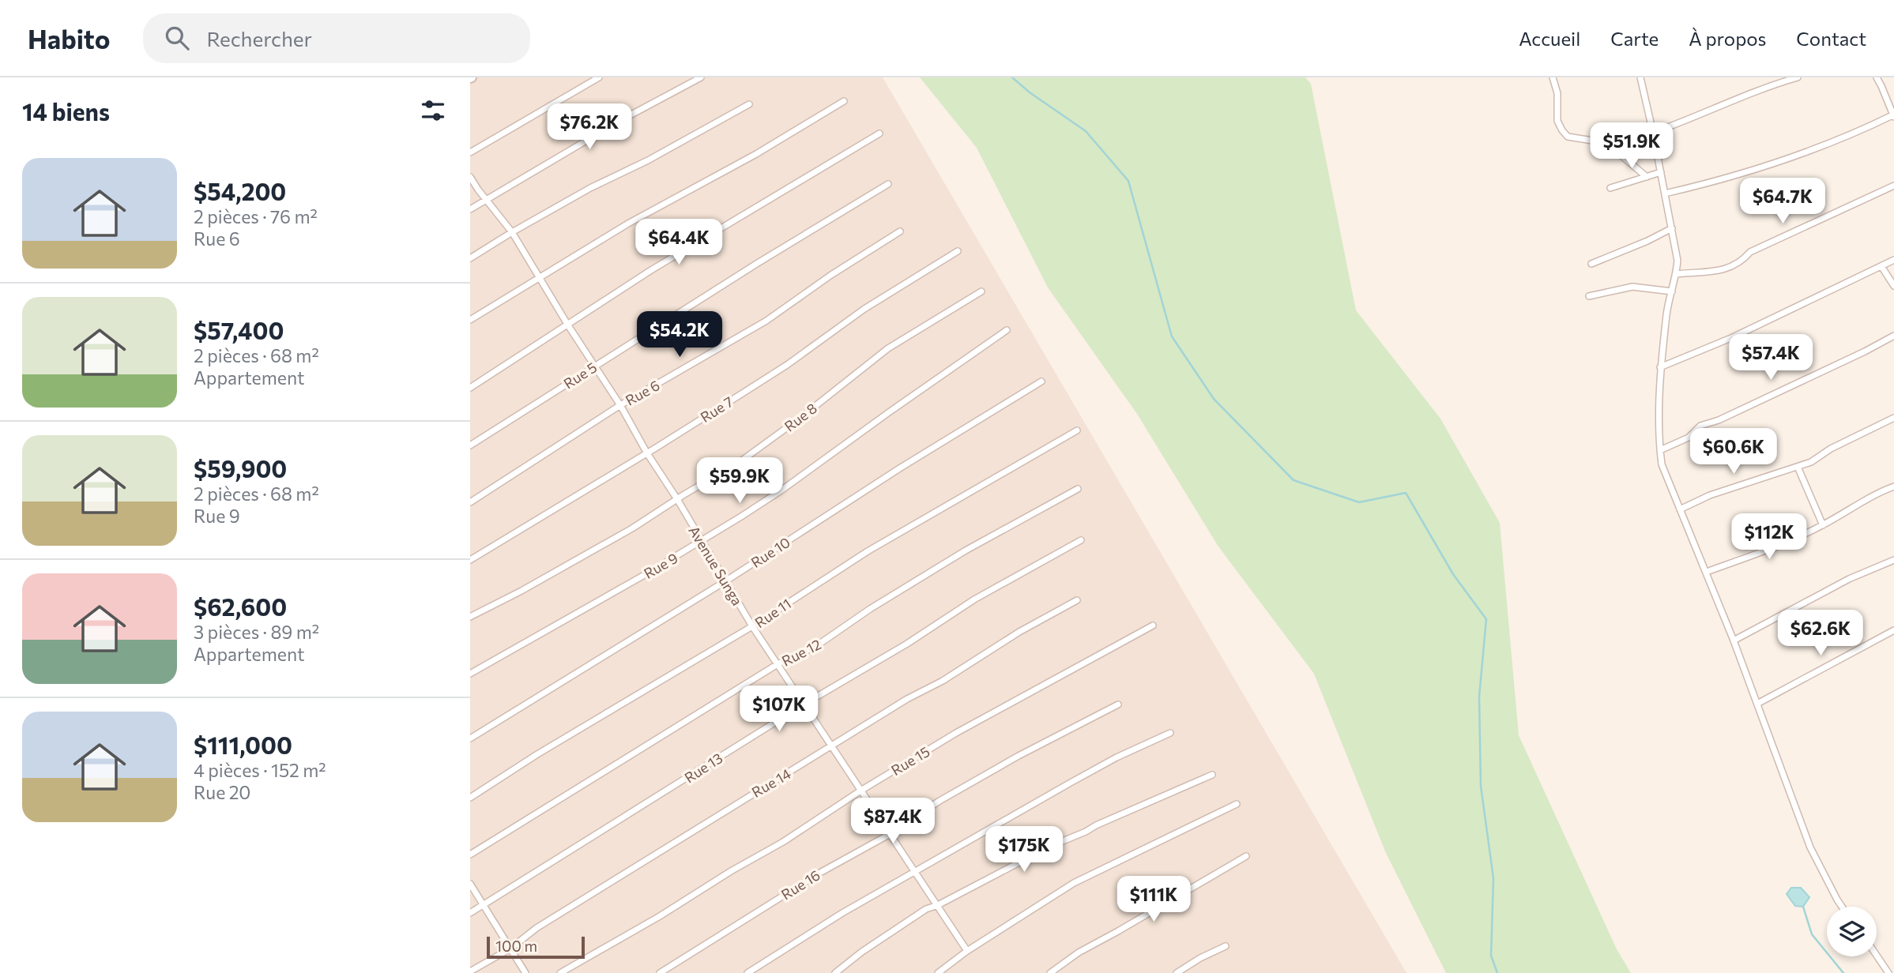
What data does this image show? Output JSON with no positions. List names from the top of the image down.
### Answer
{
  "streets": {
    "street": [
      "Rue 5",
      "Rue 6",
      "Rue 7",
      "Rue 8",
      "Rue 10",
      "Rue 9",
      "Avenue Sunga",
      "Rue 11",
      "Rue 12",
      "Rue 15",
      "Rue 13",
      "Rue 14",
      "Rue 16"
    ]
  },
  "crossings": [
    ["Rue 5", "Avenue Sunga"],
    ["Rue 6", "Avenue Sunga"],
    ["Rue 7", "Avenue Sunga"],
    ["Rue 8", "Avenue Sunga"],
    ["Rue 10", "Avenue Sunga"],
    ["Rue 9", "Avenue Sunga"],
    ["Avenue Sunga", "Rue 11"],
    ["Avenue Sunga", "Rue 12"],
    ["Avenue Sunga", "Rue 15"],
    ["Avenue Sunga", "Rue 13"],
    ["Avenue Sunga", "Rue 14"],
    ["Avenue Sunga", "Rue 16"]
  ],
  "scale_bar": "100 m",
  "page": {
    "header": "Habito",
    "search": "Rechercher",
    "nav": [
      "Accueil",
      "Carte",
      "À propos",
      "Contact"
    ],
    "heading": "14 biens",
    "price": [
      "$76.2K",
      "$51.9K",
      "$64.7K",
      "$64.4K",
      "$54.2K",
      "$57.4K",
      "$60.6K",
      "$59.9K",
      "$112K",
      "$62.6K",
      "$107K",
      "$87.4K",
      "$175K",
      "$111K"
    ],
    "list": [
      {
        "name": "$54,200",
        "note": "2 pièces · 76 m² · Rue 6"
      },
      {
        "name": "$57,400",
        "note": "2 pièces · 68 m² · Appartement"
      },
      {
        "name": "$59,900",
        "note": "2 pièces · 68 m² · Rue 9"
      },
      {
        "name": "$62,600",
        "note": "3 pièces · 89 m² · Appartement"
      },
      {
        "name": "$111,000",
        "note": "4 pièces · 152 m² · Rue 20"
      }
    ],
    "scale": "100 m"
  }
}
